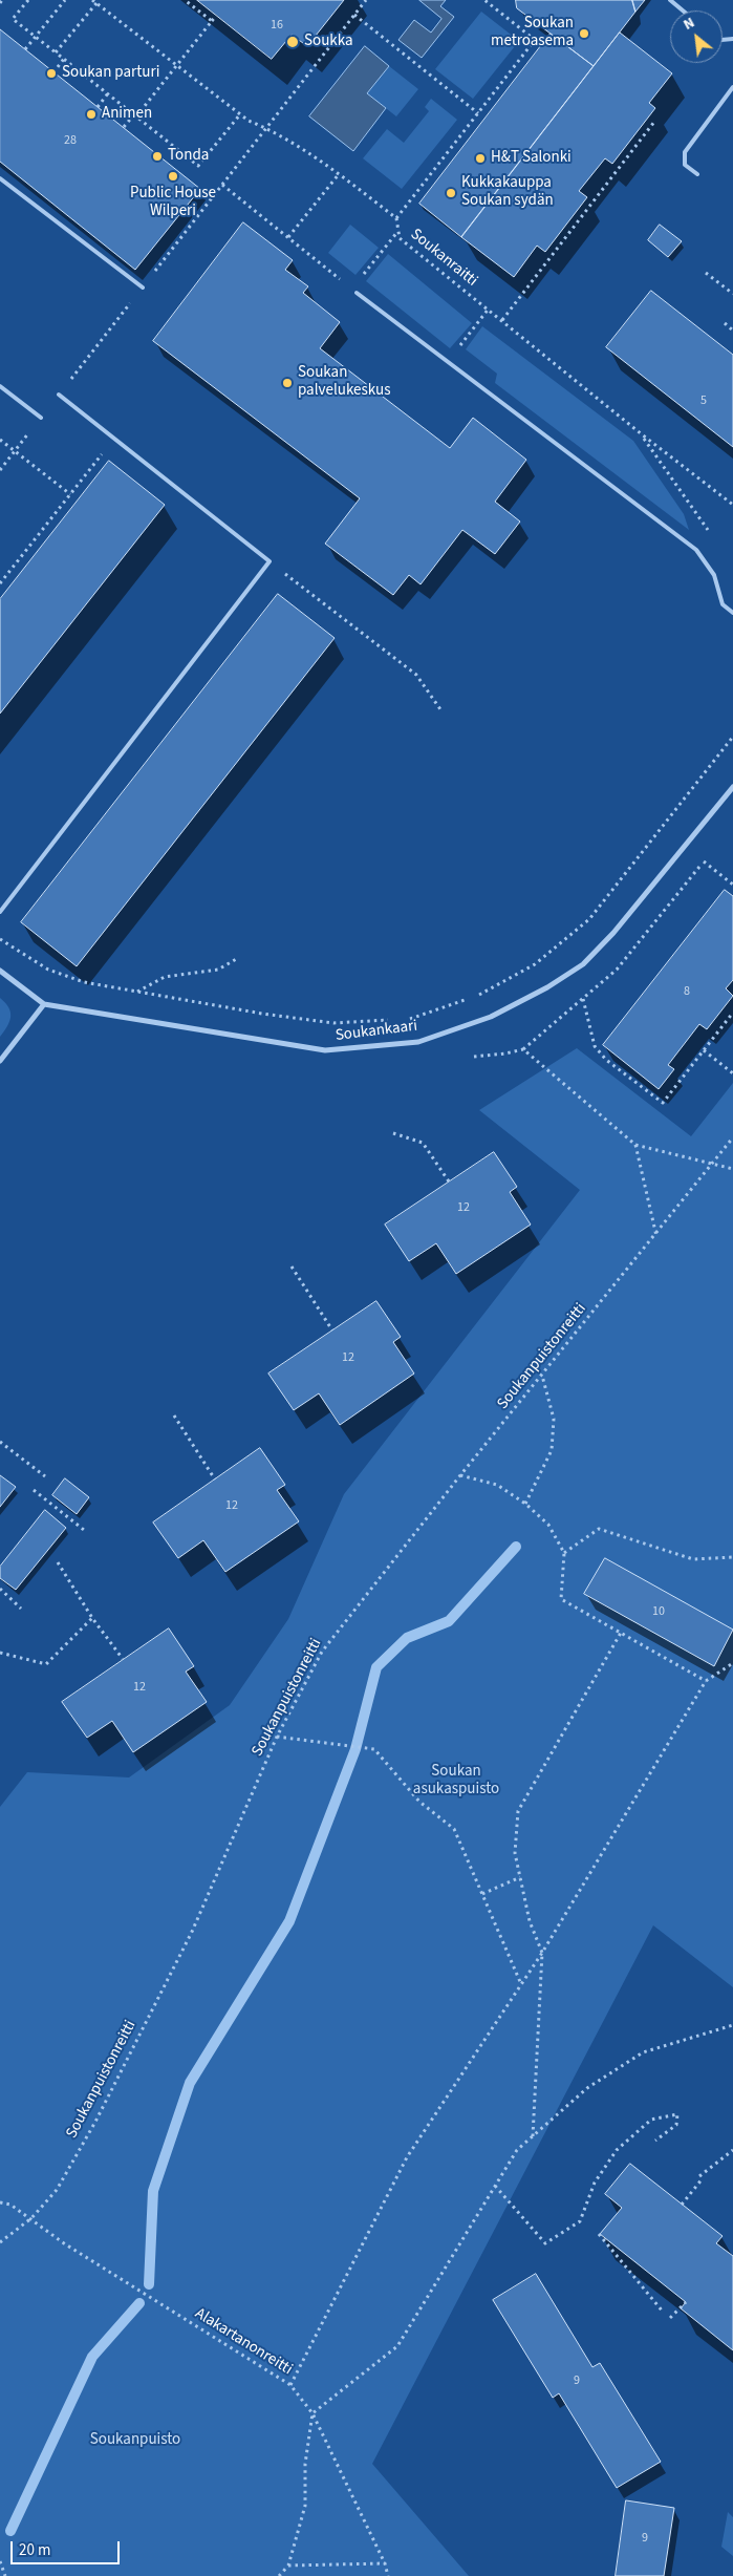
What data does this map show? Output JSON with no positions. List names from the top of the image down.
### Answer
{
  "streets": {
    "street": ["Soukankaari"],
    "path": ["Soukanraitti", "Soukanpuistonreitti", "Alakartanonreitti"]
  },
  "crossings": [
    ["Soukanpuistonreitti", "Alakartanonreitti"]
  ],
  "parks": ["Soukan asukaspuisto", "Soukanpuisto"],
  "places": [
    "Soukan metroasema",
    "Soukka",
    "Soukan parturi",
    "Animen",
    "Tonda",
    "H&T Salonki",
    "Public House Wilperi",
    "Kukkakauppa Soukan sydän",
    "Soukan palvelukeskus"
  ],
  "house_numbers": [
    "16",
    "28",
    "5",
    "8",
    "12",
    "12",
    "12",
    "10",
    "12",
    "9",
    "9"
  ],
  "scale_bar": "20 m",
  "north": "top left"
}
